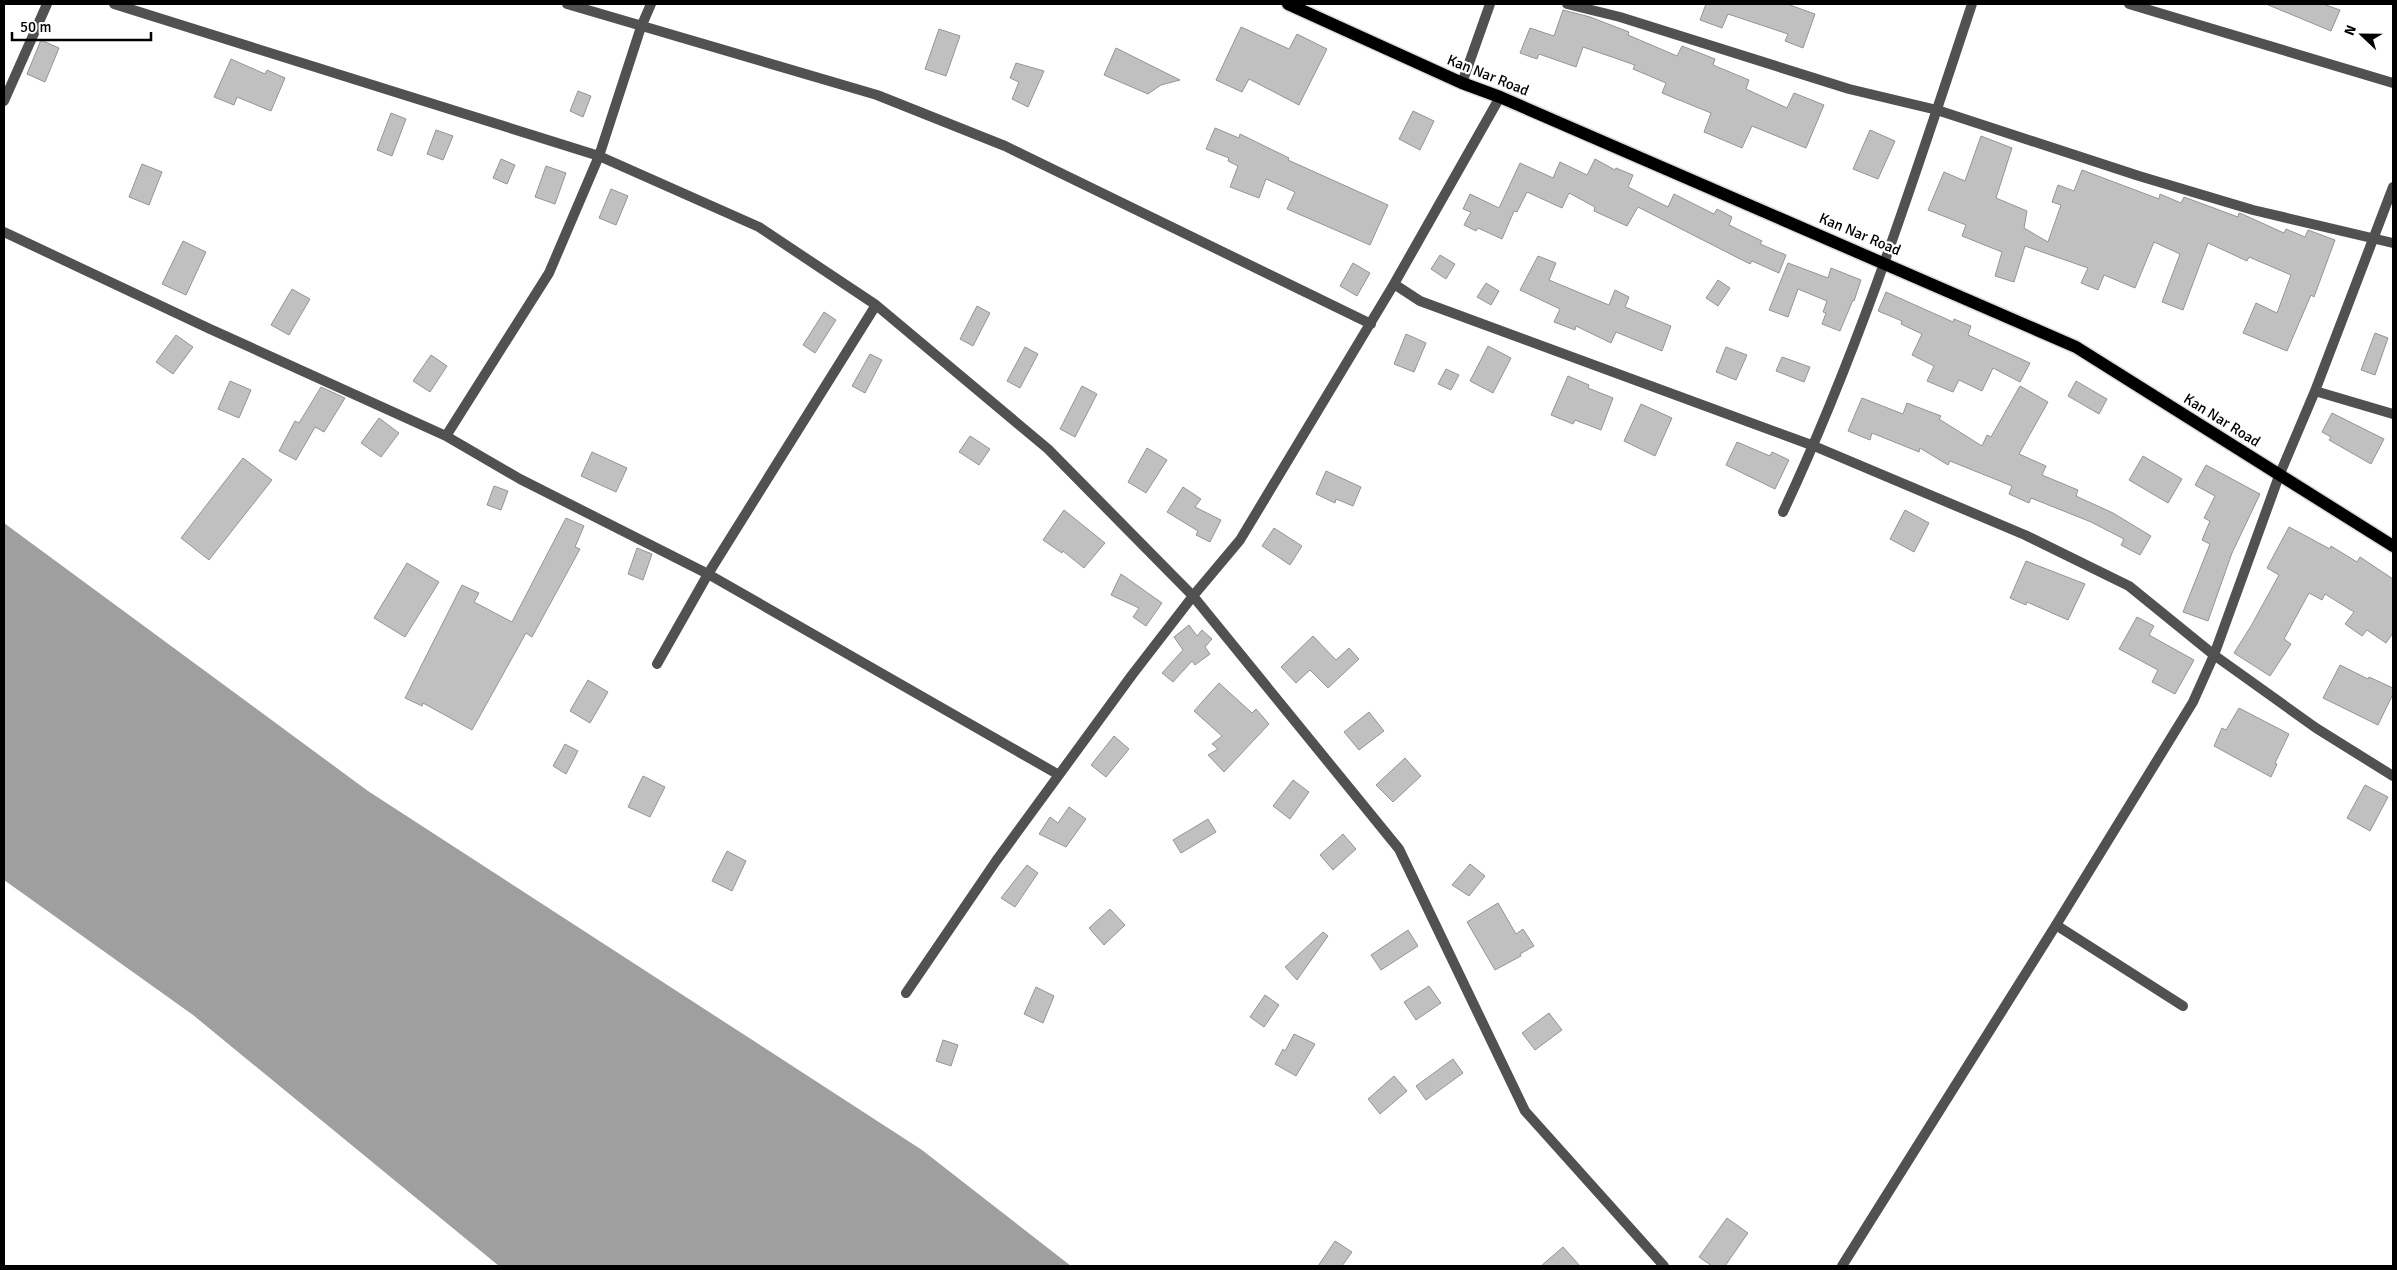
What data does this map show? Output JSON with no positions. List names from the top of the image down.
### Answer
{
  "streets": {
    "main road": ["Kan Nar Road"]
  },
  "scale_bar": "50 m",
  "north": "left"
}
